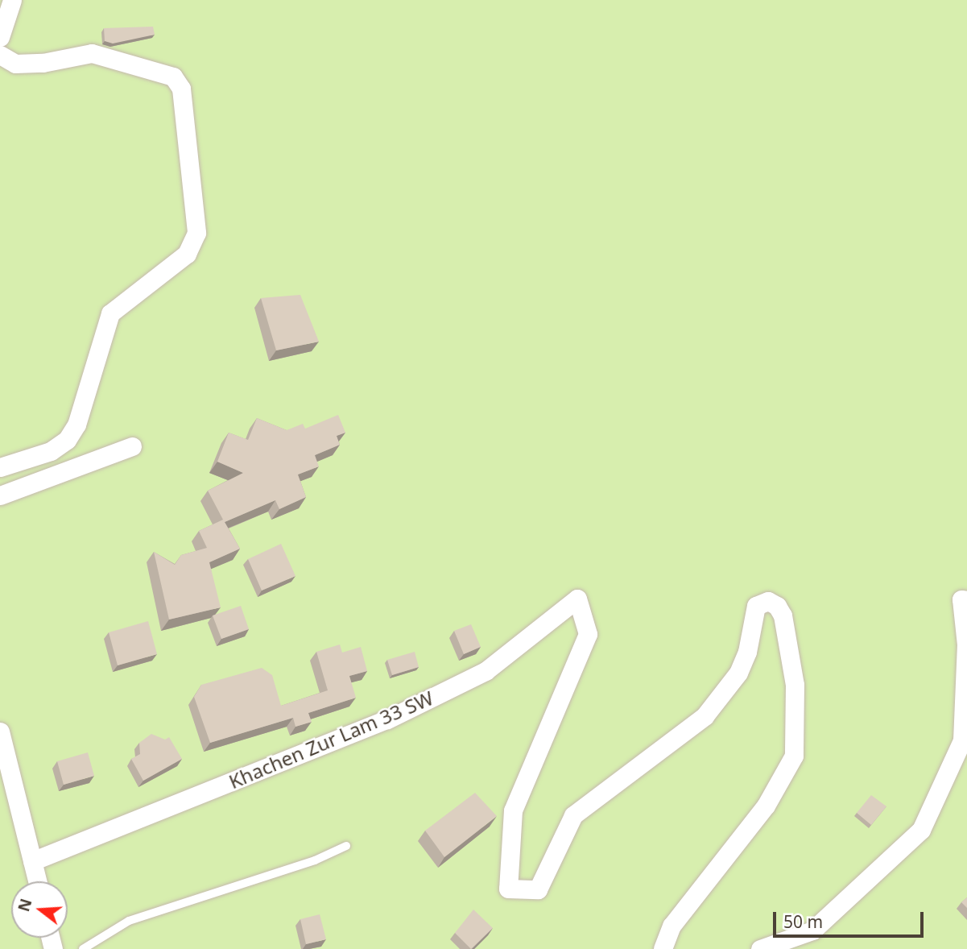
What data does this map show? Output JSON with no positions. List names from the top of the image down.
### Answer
{
  "streets": {
    "street": ["Khachen Zur Lam 33 SW"]
  },
  "scale_bar": "50 m",
  "north": "left"
}
